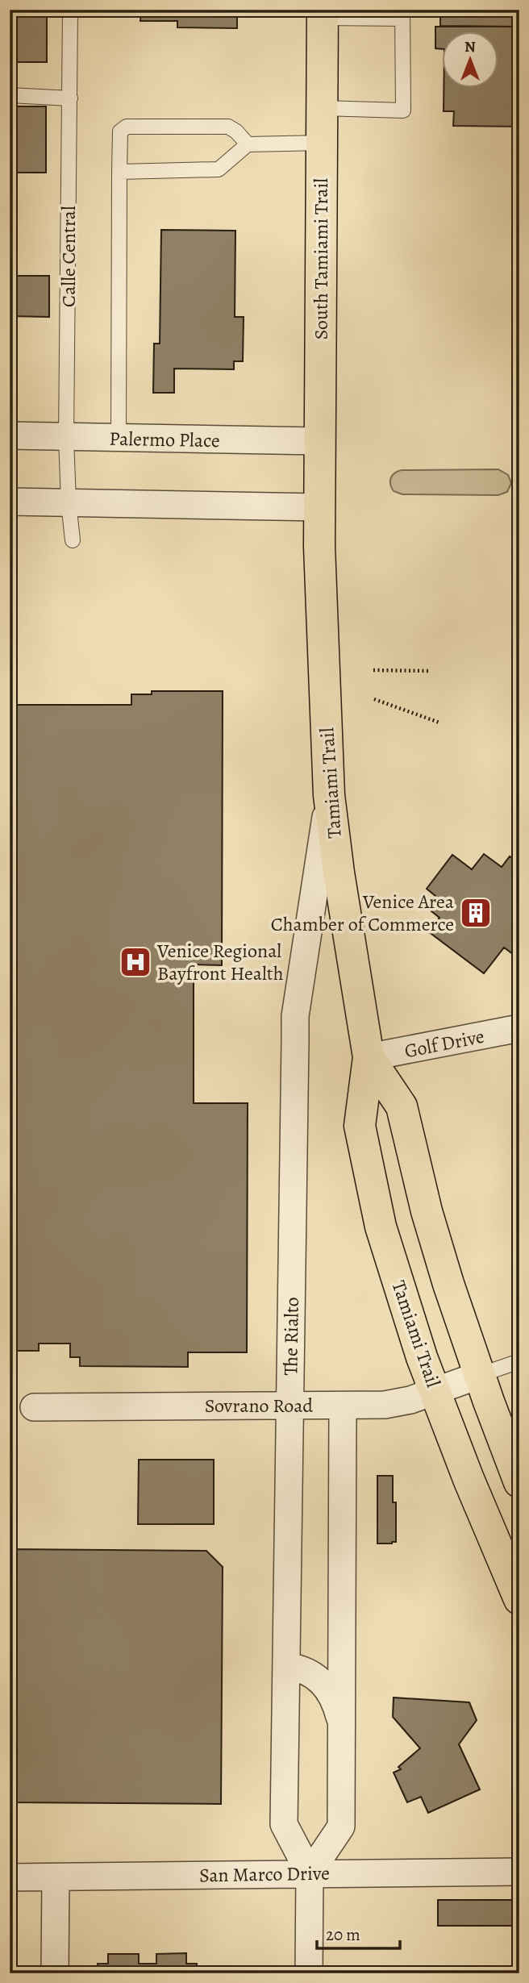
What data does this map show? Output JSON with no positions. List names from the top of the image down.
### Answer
{
  "streets": {
    "main road": ["South Tamiami Trail", "Tamiami Trail"],
    "street": [
      "Palermo Place",
      "Golf Drive",
      "The Rialto",
      "Sovrano Road",
      "San Marco Drive"
    ],
    "lane": ["Calle Central"]
  },
  "crossings": [
    ["Calle Central", "Palermo Place"],
    ["South Tamiami Trail", "Palermo Place"],
    ["South Tamiami Trail", "Tamiami Trail"],
    ["Tamiami Trail", "Golf Drive"],
    ["Tamiami Trail", "The Rialto"],
    ["Tamiami Trail", "Sovrano Road"],
    ["The Rialto", "Sovrano Road"],
    ["The Rialto", "San Marco Drive"]
  ],
  "places": {
    "building": ["Venice Area Chamber of Commerce"],
    "hospital": ["Venice Regional Bayfront Health"]
  },
  "scale_bar": "20 m",
  "north": "top"
}
